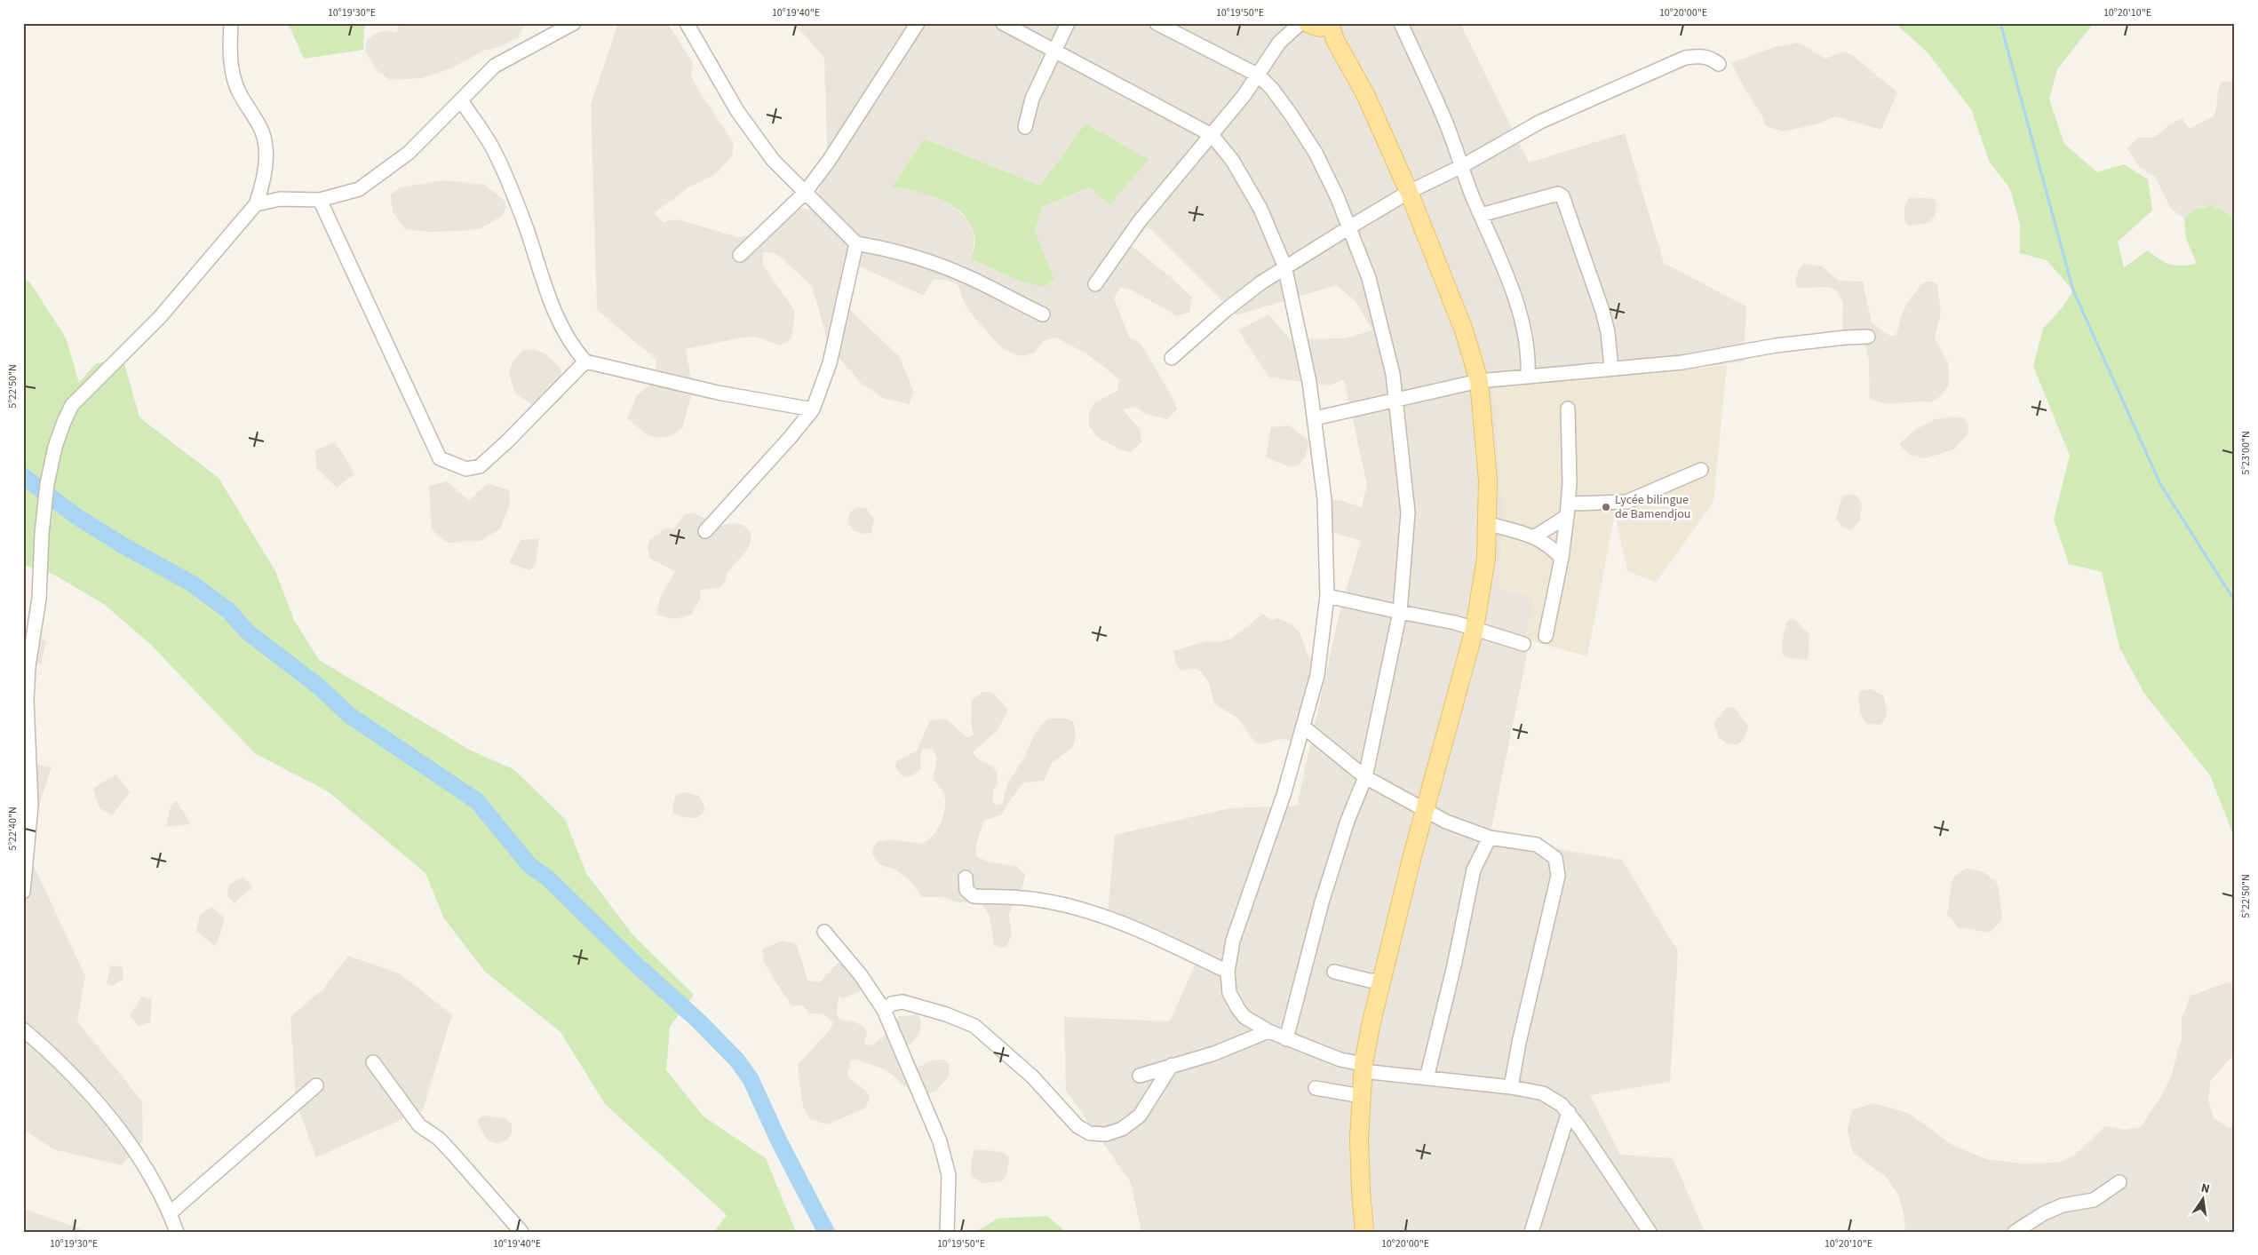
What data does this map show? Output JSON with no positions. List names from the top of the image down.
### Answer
{
  "places": ["Lycée bilingue de Bamendjou"],
  "north": "top",
  "coordinates": [
    "10°19'30\"E",
    "10°19'40\"E",
    "10°19'50\"E",
    "10°20'00\"E",
    "10°20'10\"E",
    "5°22'50\"N",
    "5°23'00\"N",
    "5°22'40\"N"
  ]
}
